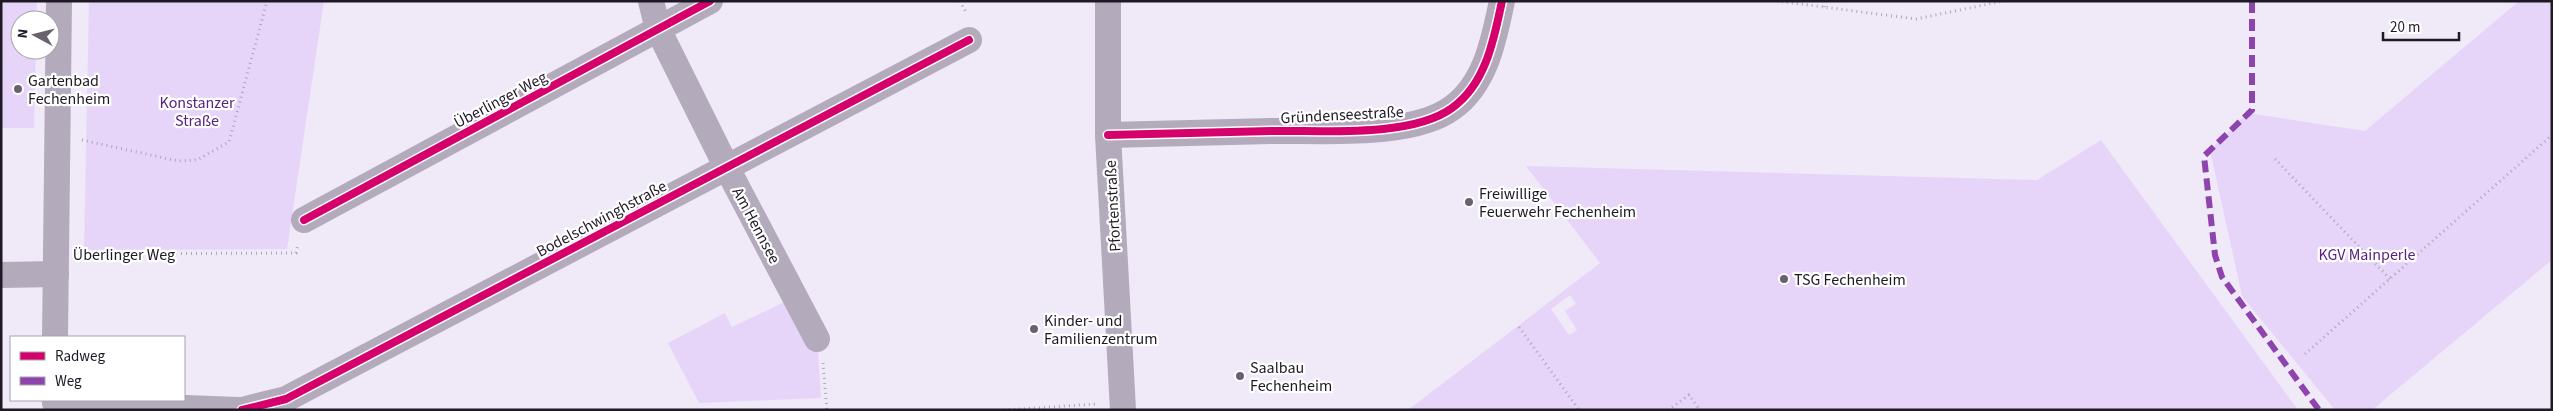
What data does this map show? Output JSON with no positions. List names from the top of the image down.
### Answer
{
  "streets": {
    "street": [
      "Überlinger Weg",
      "Gründenseestraße",
      "Pfortenstraße",
      "Bodelschwinghstraße",
      "Am Hennsee"
    ]
  },
  "crossings": [
    ["Überlinger Weg", "Am Hennsee"],
    ["Gründenseestraße", "Pfortenstraße"],
    ["Bodelschwinghstraße", "Am Hennsee"]
  ],
  "parks": ["Konstanzer Straße", "KGV Mainperle"],
  "places": [
    "Gartenbad Fechenheim",
    "Freiwillige Feuerwehr Fechenheim",
    "TSG Fechenheim",
    "Kinder- und Familienzentrum",
    "Saalbau Fechenheim"
  ],
  "legend": ["Radweg", "Weg"],
  "scale_bar": "20 m",
  "north": "left"
}
